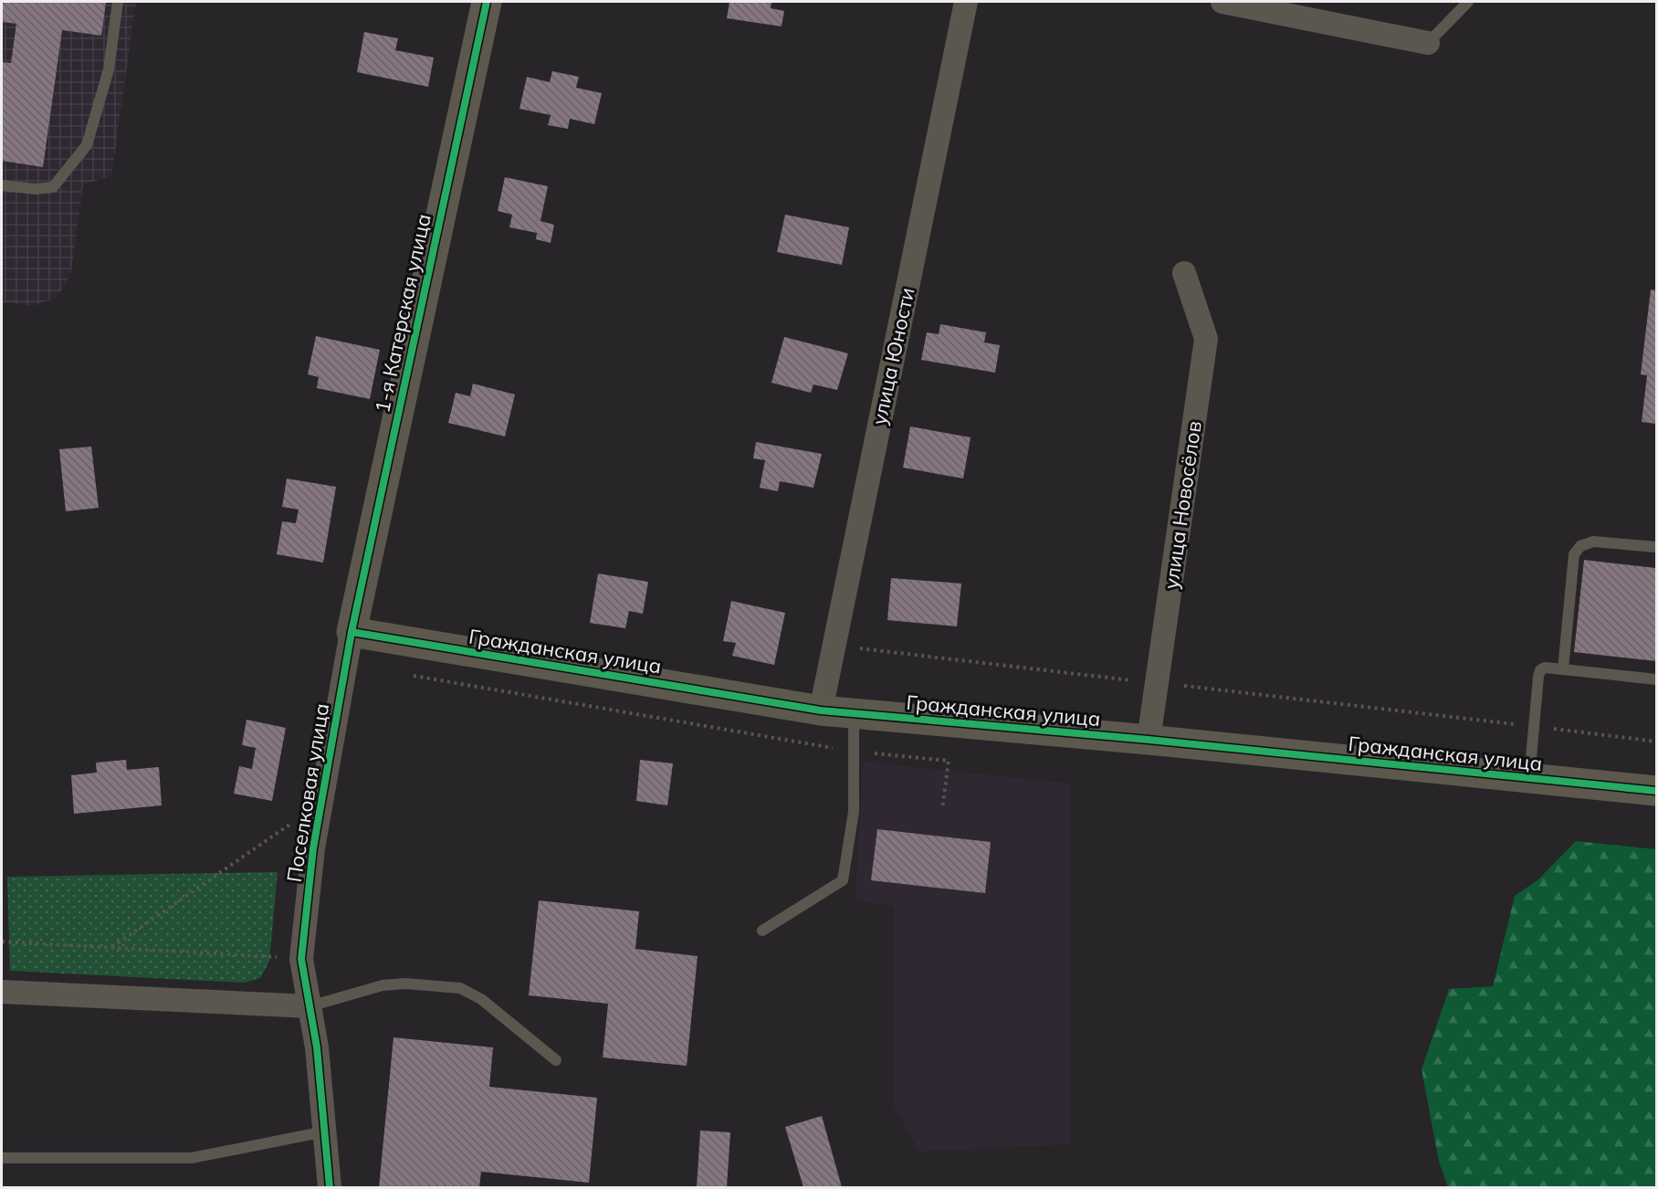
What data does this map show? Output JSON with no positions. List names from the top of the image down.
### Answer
{
  "streets": {
    "street": [
      "1-я Катерская улица",
      "улица Юности",
      "улица Новосёлов",
      "Гражданская улица",
      "Поселковая улица"
    ]
  },
  "crossings": [
    ["1-я Катерская улица", "Гражданская улица"],
    ["1-я Катерская улица", "Поселковая улица"],
    ["улица Юности", "Гражданская улица"],
    ["улица Новосёлов", "Гражданская улица"],
    ["Гражданская улица", "Поселковая улица"]
  ]
}
